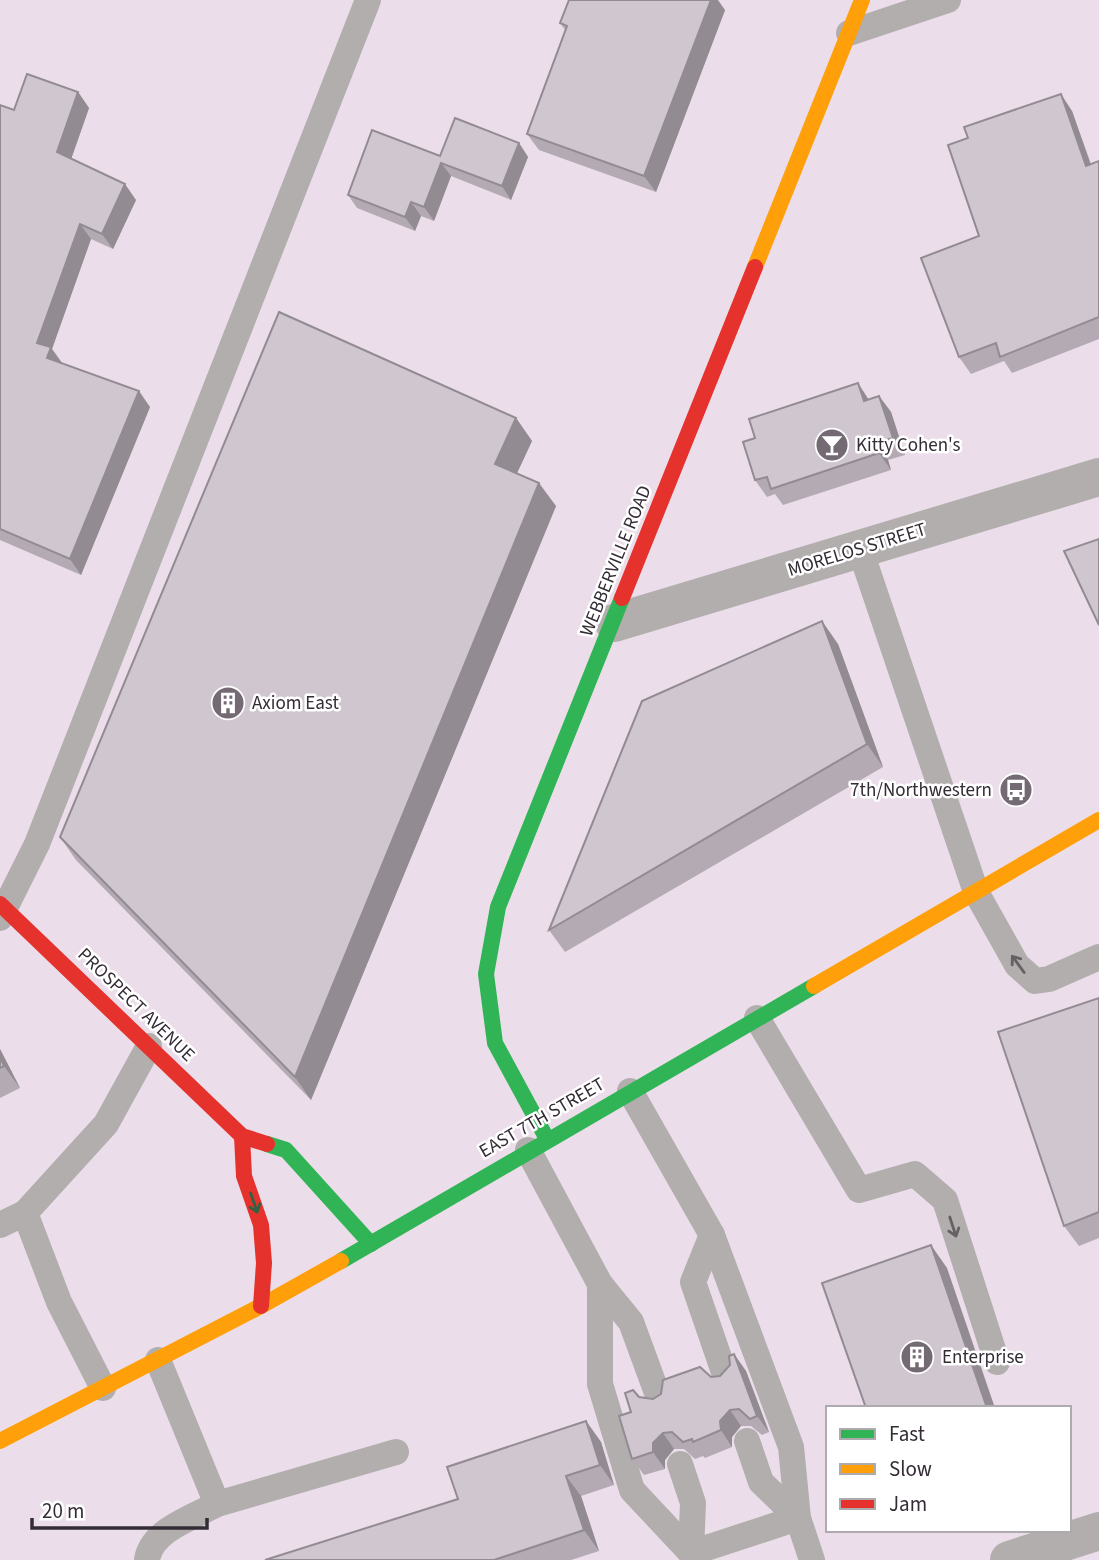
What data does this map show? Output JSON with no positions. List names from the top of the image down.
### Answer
{
  "streets": {
    "street": [
      "MORELOS STREET",
      "WEBBERVILLE ROAD",
      "PROSPECT AVENUE",
      "EAST 7TH STREET"
    ]
  },
  "crossings": [
    ["MORELOS STREET", "WEBBERVILLE ROAD"],
    ["WEBBERVILLE ROAD", "EAST 7TH STREET"],
    ["PROSPECT AVENUE", "EAST 7TH STREET"]
  ],
  "places": {
    "bar": ["Kitty Cohen's"],
    "building": ["Axiom East", "Enterprise"],
    "bus stop": ["7th/Northwestern"]
  },
  "legend": ["Fast", "Slow", "Jam"],
  "scale_bar": "20 m"
}
